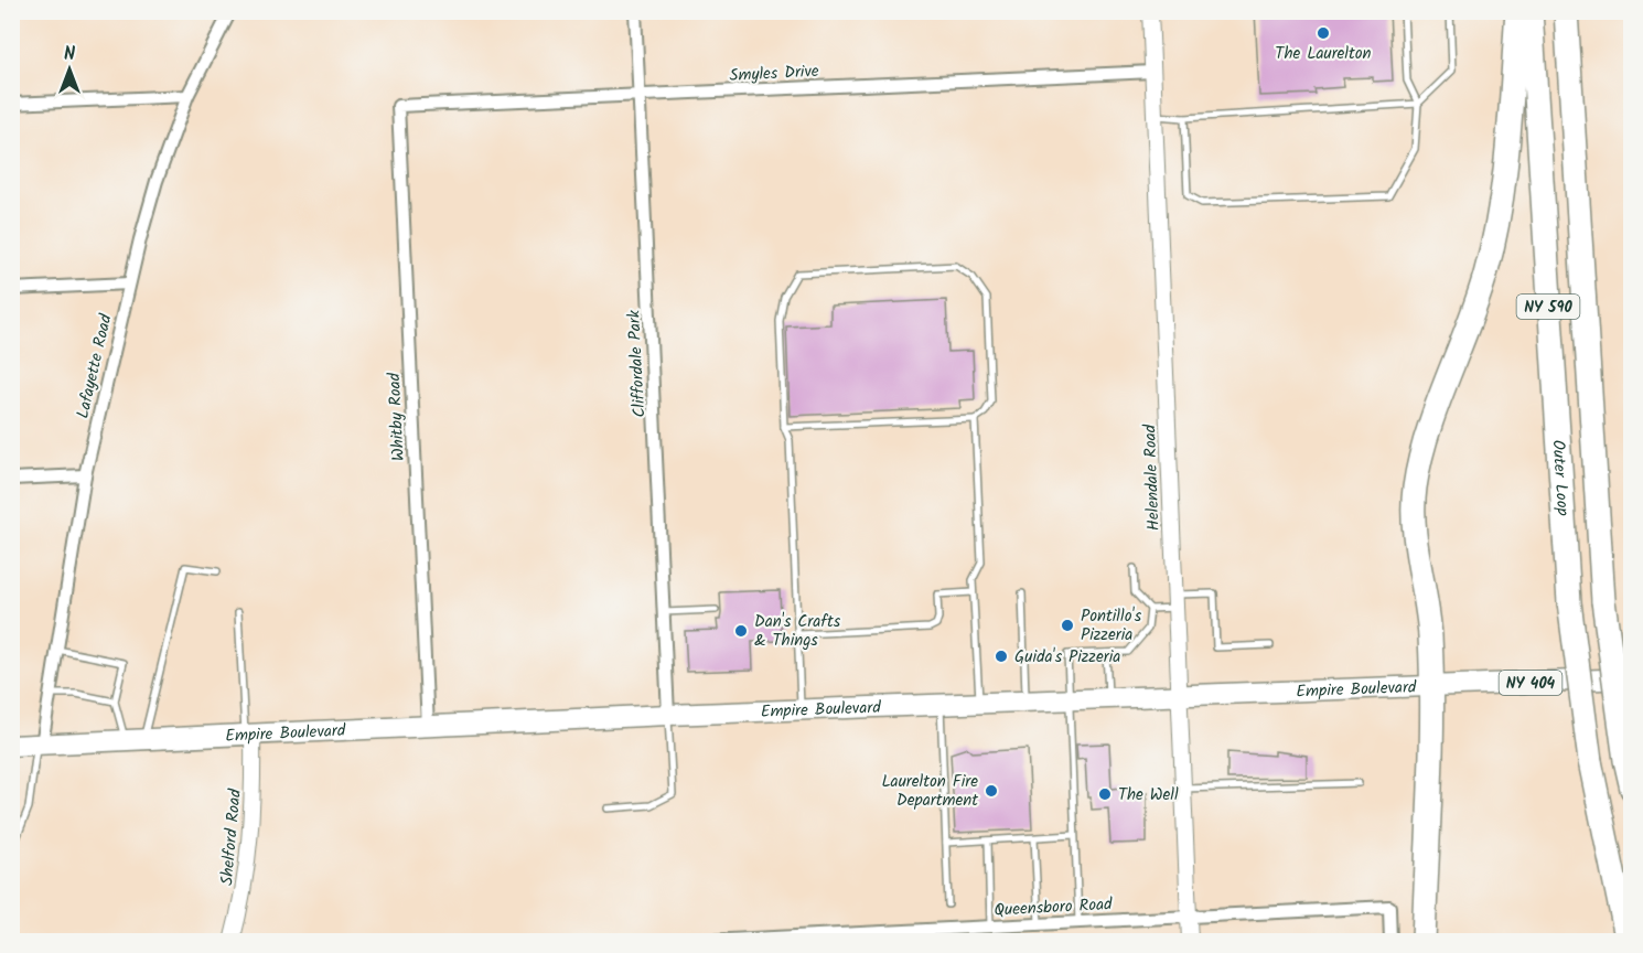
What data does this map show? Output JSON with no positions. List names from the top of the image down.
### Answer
{
  "streets": {
    "highway": ["NY 590", "Outer Loop"],
    "main road": ["NY 404", "Empire Boulevard"],
    "street": [
      "Smyles Drive",
      "Cliffordale Park",
      "Lafayette Road",
      "Whitby Road",
      "Helendale Road",
      "Shelford Road",
      "Queensboro Road"
    ]
  },
  "crossings": [
    ["Smyles Drive", "Cliffordale Park"],
    ["Smyles Drive", "Whitby Road"],
    ["Smyles Drive", "Helendale Road"],
    ["Cliffordale Park", "Empire Boulevard"],
    ["Lafayette Road", "Empire Boulevard"],
    ["Whitby Road", "Empire Boulevard"],
    ["Helendale Road", "Empire Boulevard"],
    ["Helendale Road", "Queensboro Road"],
    ["Empire Boulevard", "Shelford Road"]
  ],
  "places": [
    "The Laurelton",
    "Pontillo's Pizzeria",
    "Dan's Crafts & Things",
    "Guida's Pizzeria",
    "Laurelton Fire Department",
    "The Well"
  ],
  "north": "top"
}
